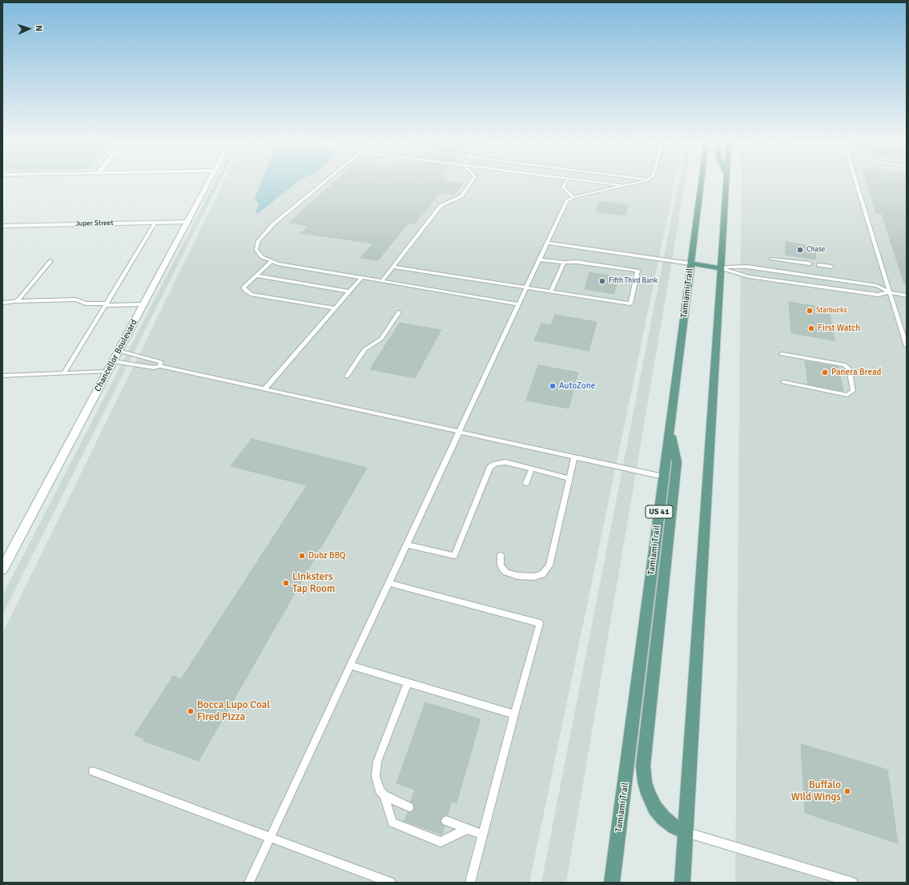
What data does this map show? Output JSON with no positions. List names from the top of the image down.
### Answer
{
  "streets": {
    "main road": ["Tamiami Trail", "US 41"],
    "street": ["Juper Street", "Chancellor Boulevard"]
  },
  "crossings": [
    ["Juper Street", "Chancellor Boulevard"]
  ],
  "places": [
    "Chase",
    "Fifth Third Bank",
    "Starbucks",
    "First Watch",
    "Panera Bread",
    "AutoZone",
    "Dubz BBQ",
    "Linksters Tap Room",
    "Bocca Lupo Coal Fired Pizza",
    "Buffalo Wild Wings"
  ],
  "north": "right"
}
